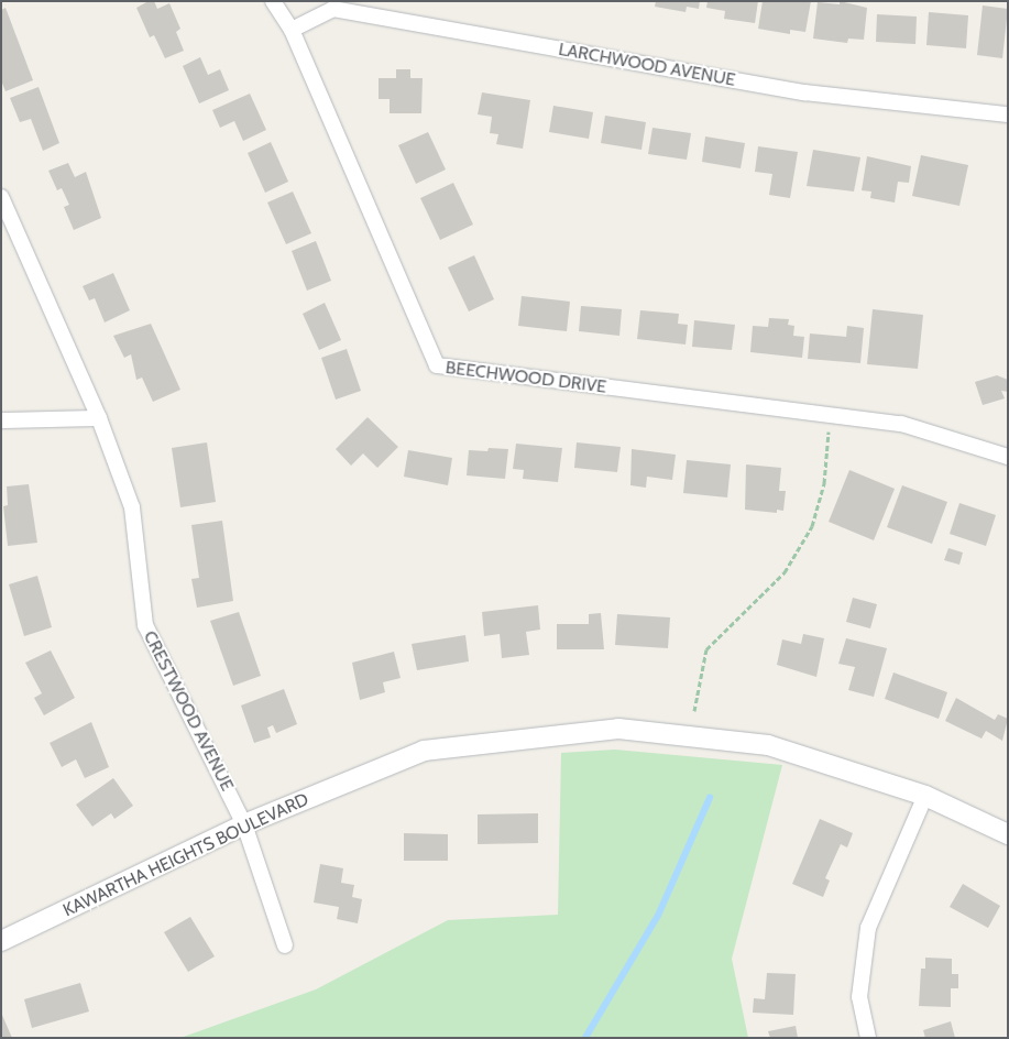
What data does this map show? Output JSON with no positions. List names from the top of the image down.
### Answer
{
  "streets": {
    "street": [
      "LARCHWOOD AVENUE",
      "BEECHWOOD DRIVE",
      "CRESTWOOD AVENUE",
      "KAWARTHA HEIGHTS BOULEVARD"
    ]
  },
  "crossings": [
    ["LARCHWOOD AVENUE", "BEECHWOOD DRIVE"],
    ["CRESTWOOD AVENUE", "KAWARTHA HEIGHTS BOULEVARD"]
  ]
}
